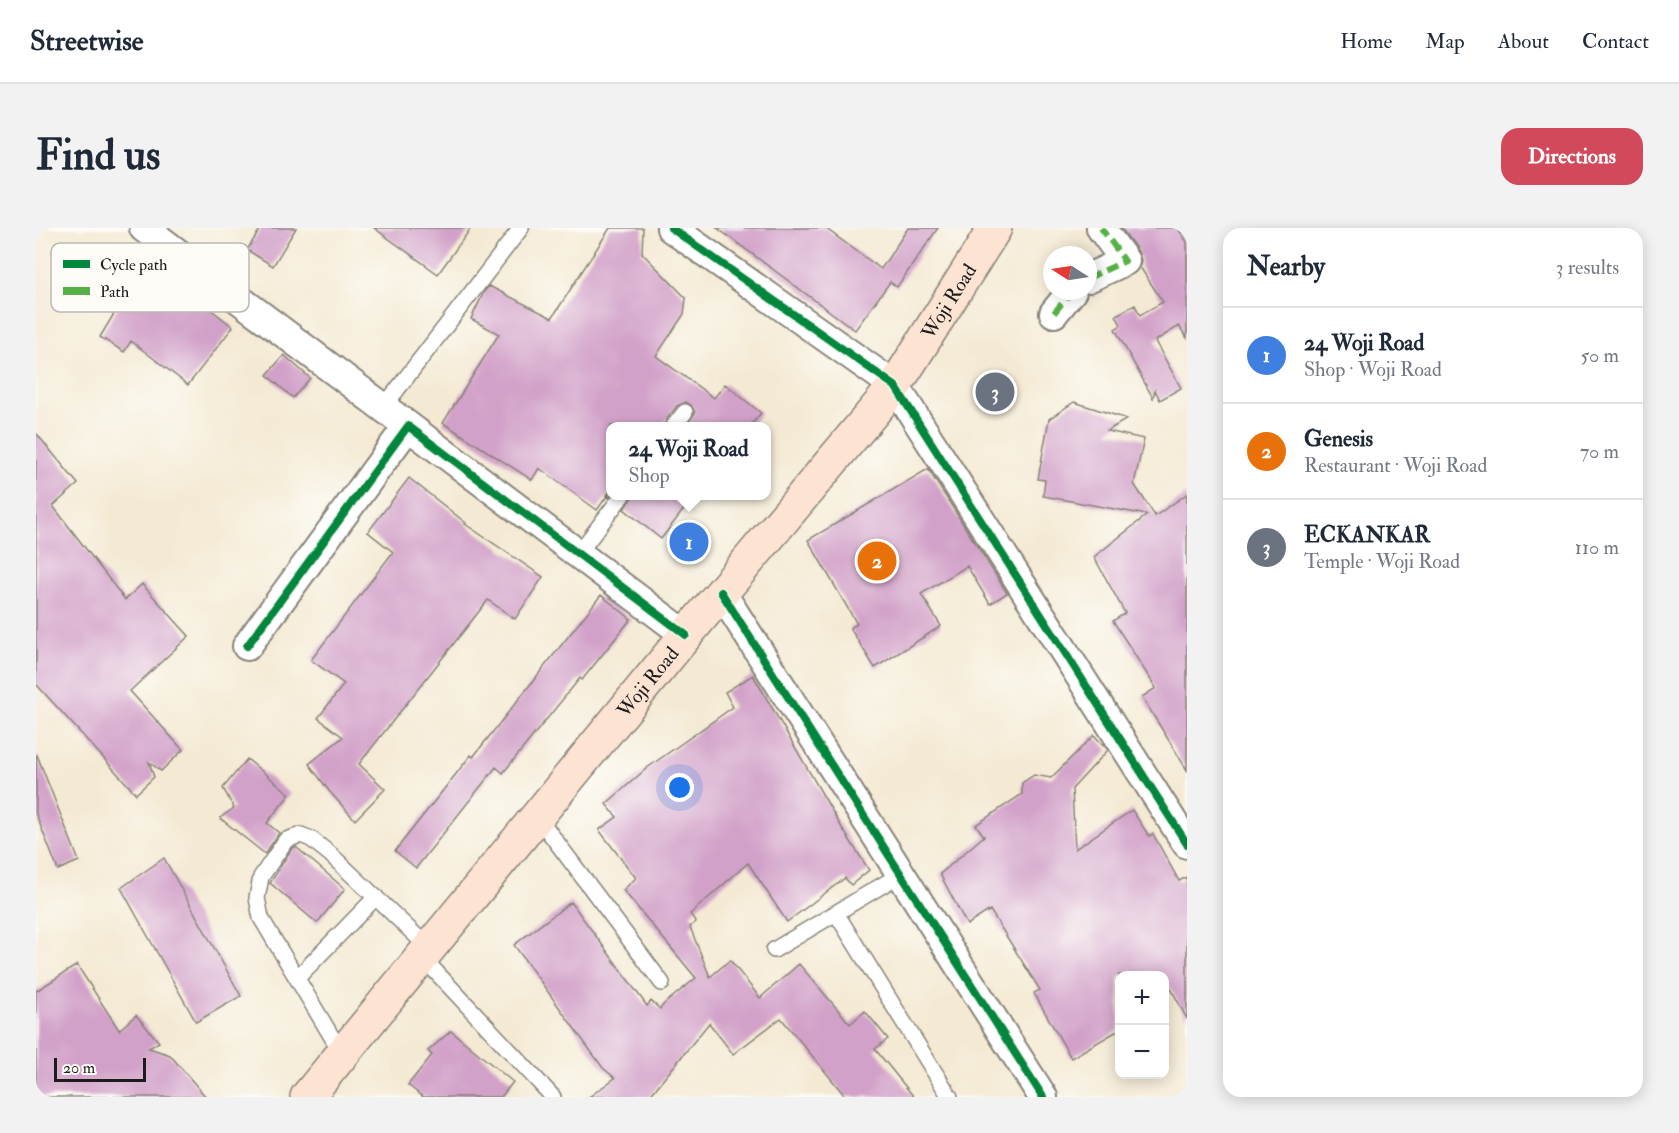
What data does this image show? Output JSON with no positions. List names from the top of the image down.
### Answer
{
  "streets": {
    "main road": ["Woji Road"]
  },
  "legend": ["Cycle path", "Path"],
  "scale_bar": "20 m",
  "north": "left",
  "page": {
    "header": "Streetwise",
    "nav": [
      "Home",
      "Map",
      "About",
      "Contact"
    ],
    "buttons": "Directions",
    "title": "Find us",
    "heading": ["Nearby", "3 results"],
    "list": [
      {
        "mark": "1",
        "name": "24 Woji Road",
        "note": "Shop · Woji Road",
        "value": "50 m"
      },
      {
        "mark": "2",
        "name": "Genesis",
        "note": "Restaurant · Woji Road",
        "value": "70 m"
      },
      {
        "mark": "3",
        "name": "ECKANKAR",
        "note": "Temple · Woji Road",
        "value": "110 m"
      }
    ],
    "pins": ["3", "1", "2"],
    "popup": ["24 Woji Road", "Shop"],
    "map_buttons": ["+", "−"],
    "scale": "20 m"
  }
}
